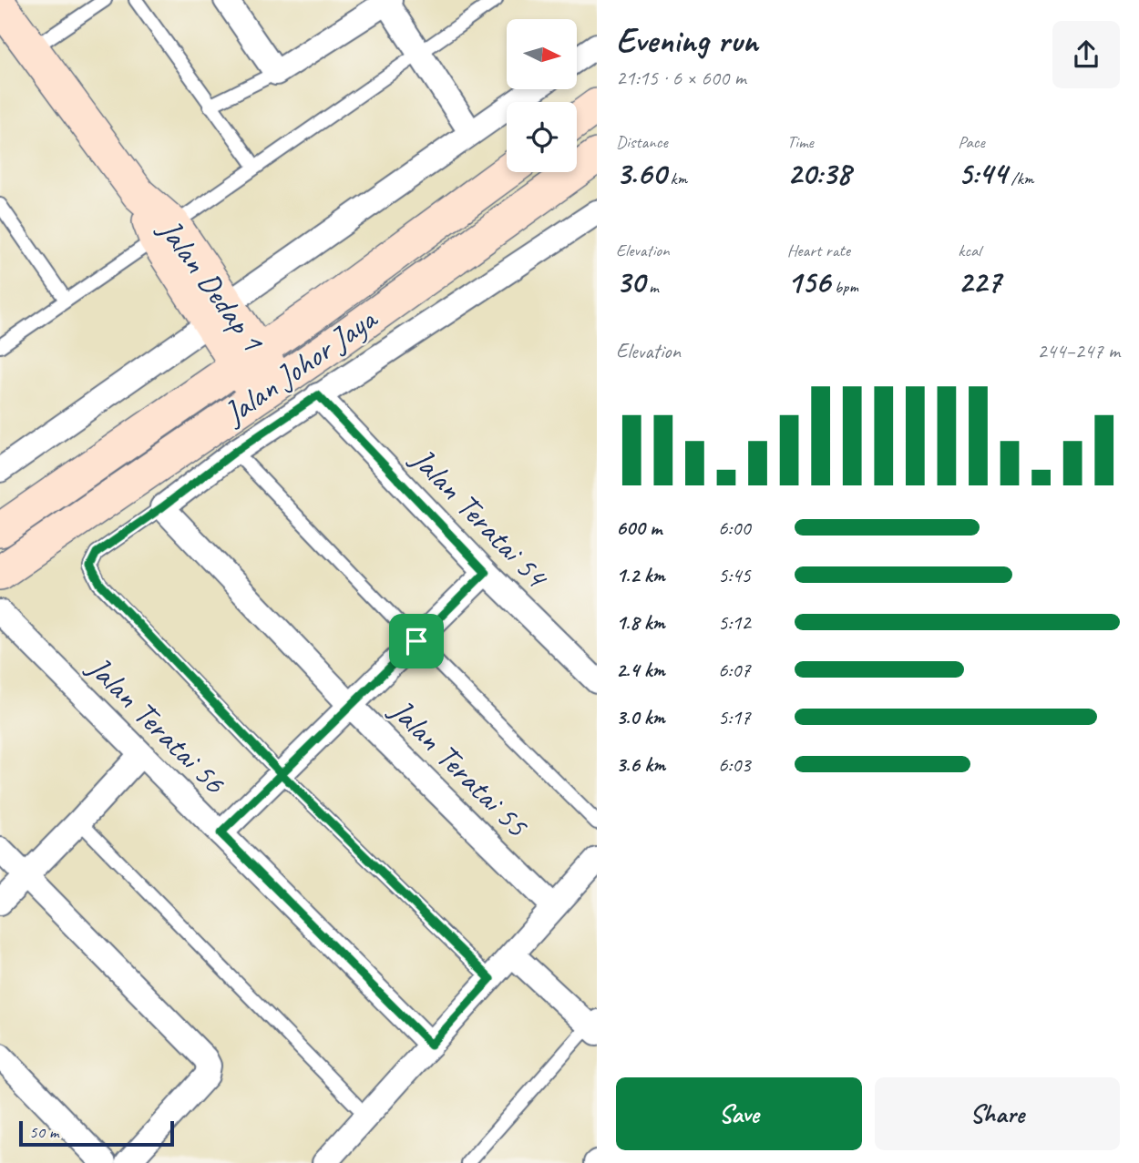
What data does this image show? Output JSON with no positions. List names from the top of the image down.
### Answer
{
  "streets": {
    "main road": ["Jalan Dedap 1", "Jalan Johor Jaya"],
    "street": ["Jalan Teratai 54", "Jalan Teratai 56", "Jalan Teratai 55"]
  },
  "crossings": [
    ["Jalan Dedap 1", "Jalan Johor Jaya"]
  ],
  "scale_bar": "50 m",
  "north": "right",
  "page": {
    "heading": ["Evening run", "21:15 · 6 × 600 m"],
    "stats": [
      ["Distance", "3.60 km"],
      ["Time", "20:38"],
      ["Pace", "5:44 /km"],
      ["Elevation", "30 m"],
      ["Heart rate", "156 bpm"],
      ["kcal", "227"]
    ],
    "chart": ["Elevation", "244–247 m"],
    "list": [
      {
        "name": "600 m",
        "note": "6:00"
      },
      {
        "name": "1.2 km",
        "note": "5:45"
      },
      {
        "name": "1.8 km",
        "note": "5:12"
      },
      {
        "name": "2.4 km",
        "note": "6:07"
      },
      {
        "name": "3.0 km",
        "note": "5:17"
      },
      {
        "name": "3.6 km",
        "note": "6:03"
      }
    ],
    "buttons": ["Save", "Share"],
    "scale": "50 m"
  }
}
